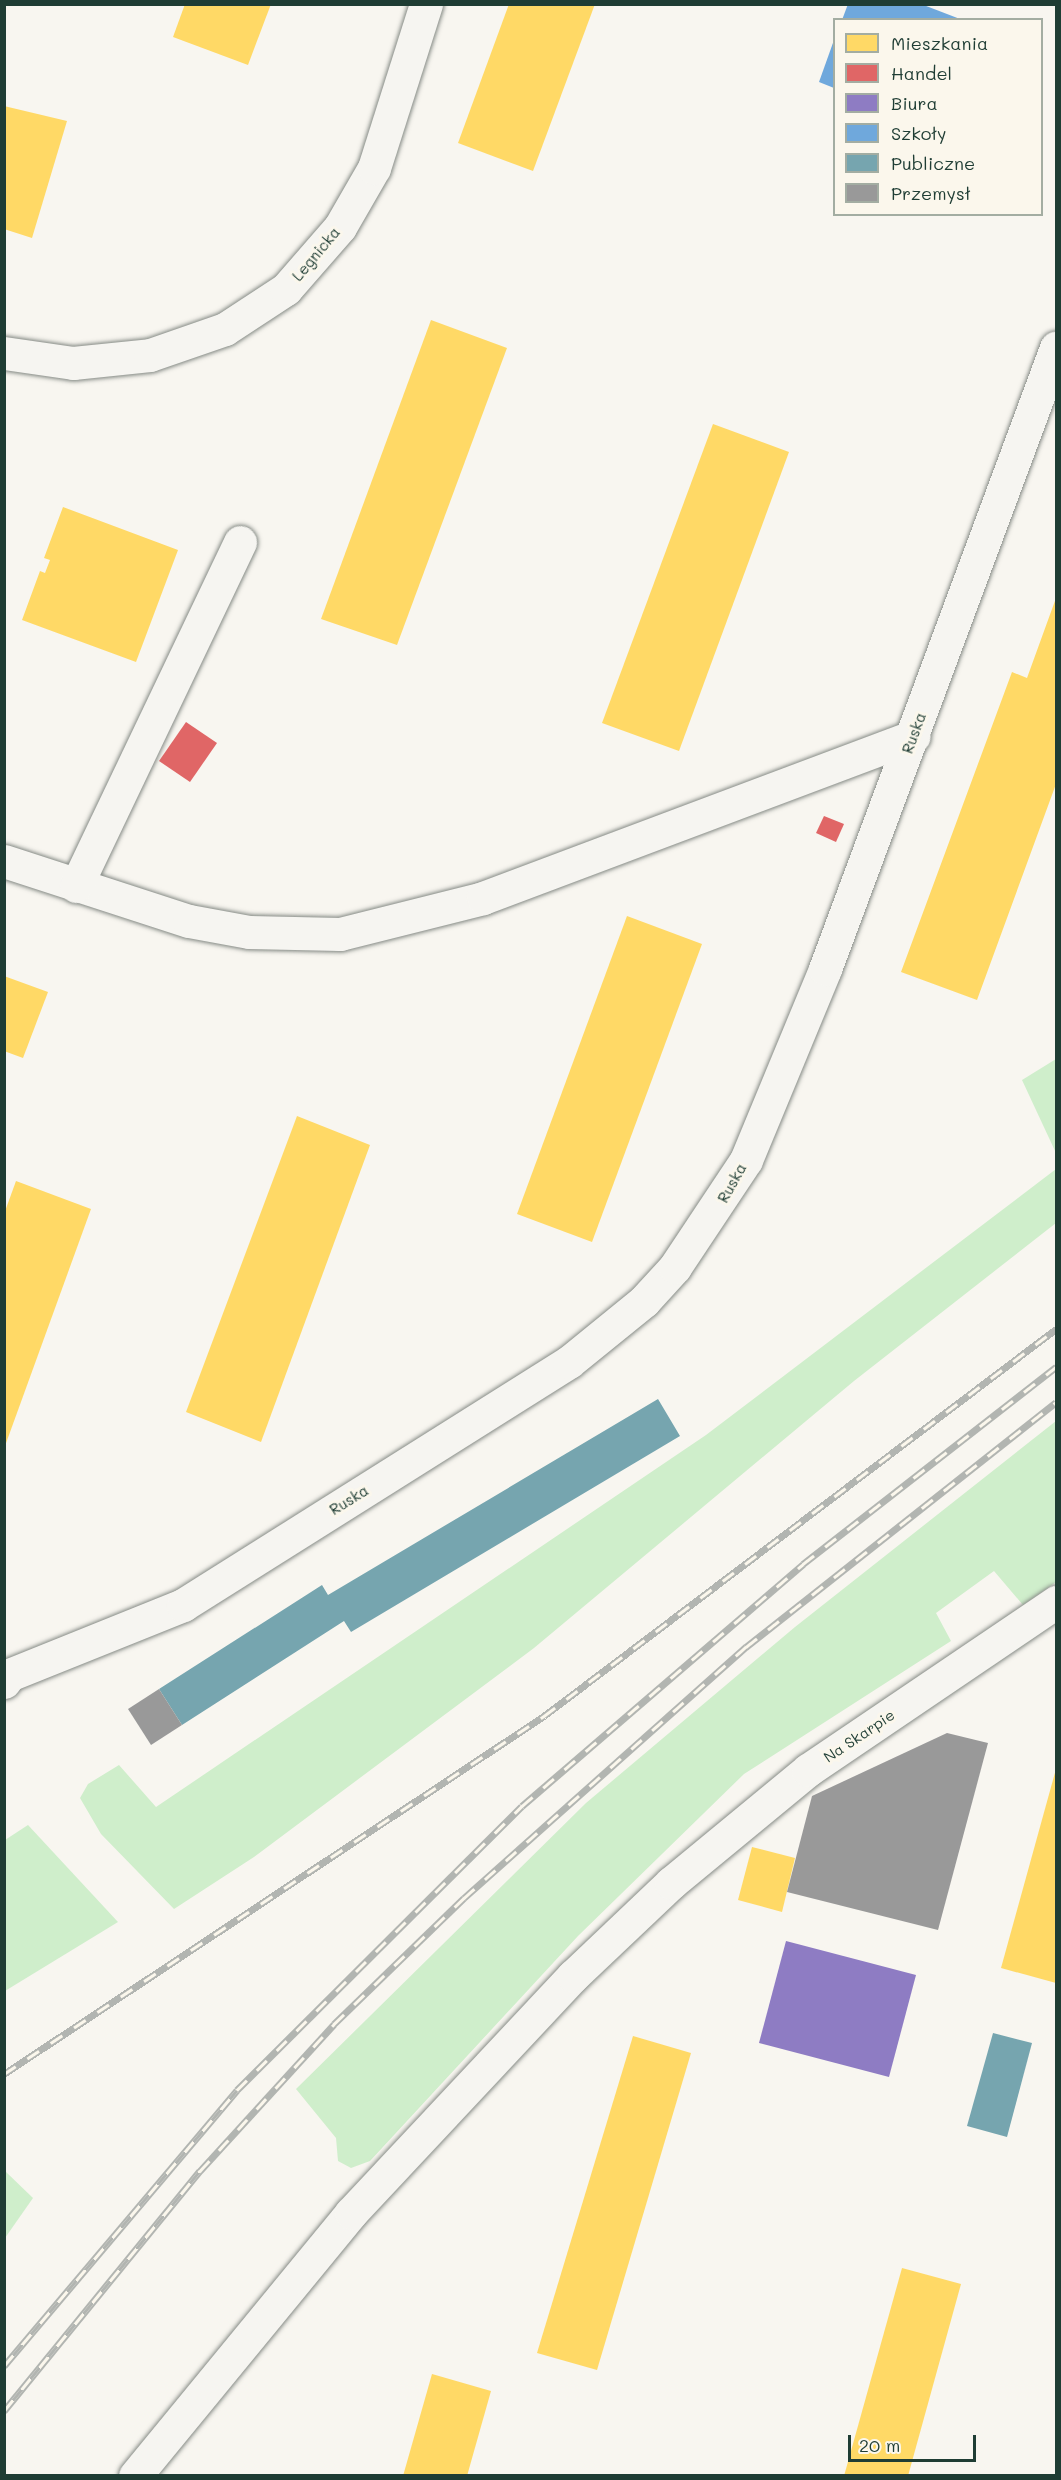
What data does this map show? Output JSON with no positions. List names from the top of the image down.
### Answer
{
  "streets": {
    "street": ["Legnicka", "Ruska", "Na Skarpie"]
  },
  "legend": [
    "Mieszkania",
    "Handel",
    "Biura",
    "Szkoły",
    "Publiczne",
    "Przemysł"
  ],
  "scale_bar": "20 m"
}
